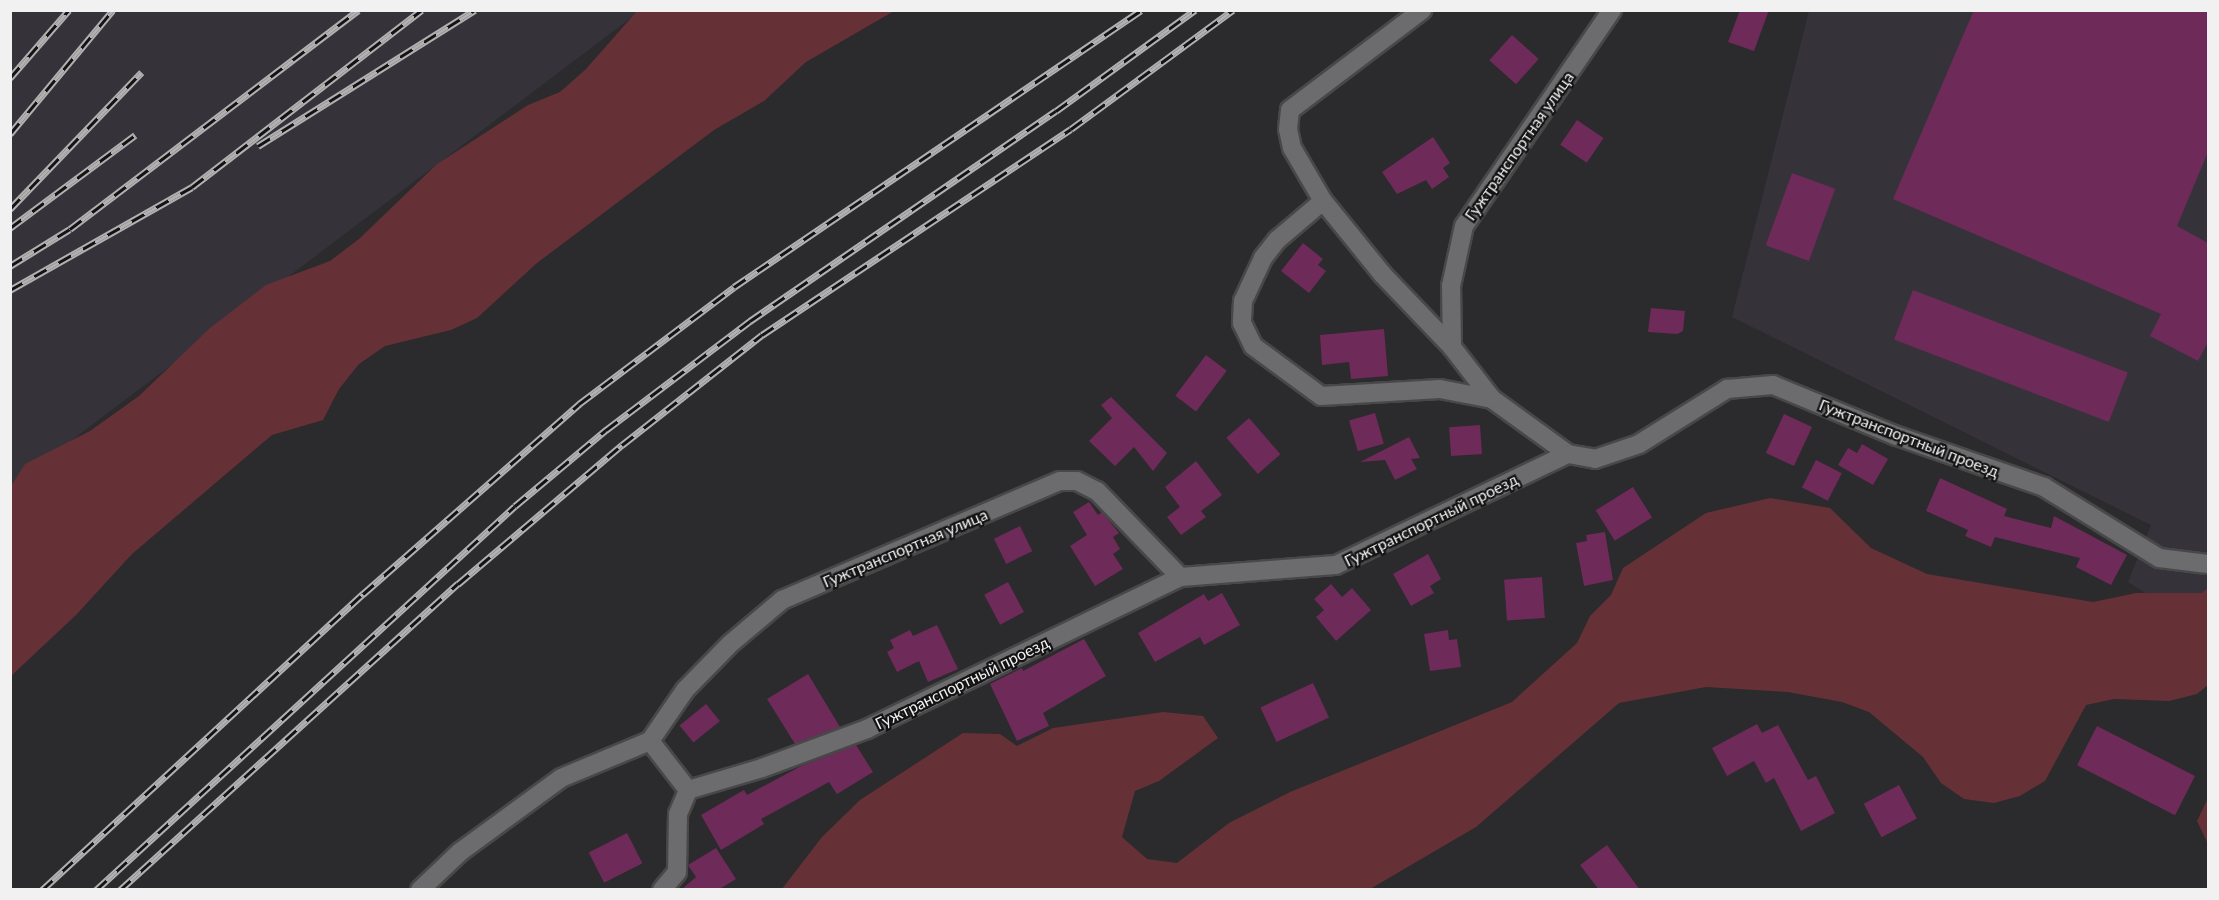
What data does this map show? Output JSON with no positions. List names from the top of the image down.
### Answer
{
  "streets": {
    "street": ["Гужтранспортная улица", "Гужтранспортный проезд"]
  },
  "crossings": [
    ["Гужтранспортная улица", "Гужтранспортный проезд"]
  ]
}
